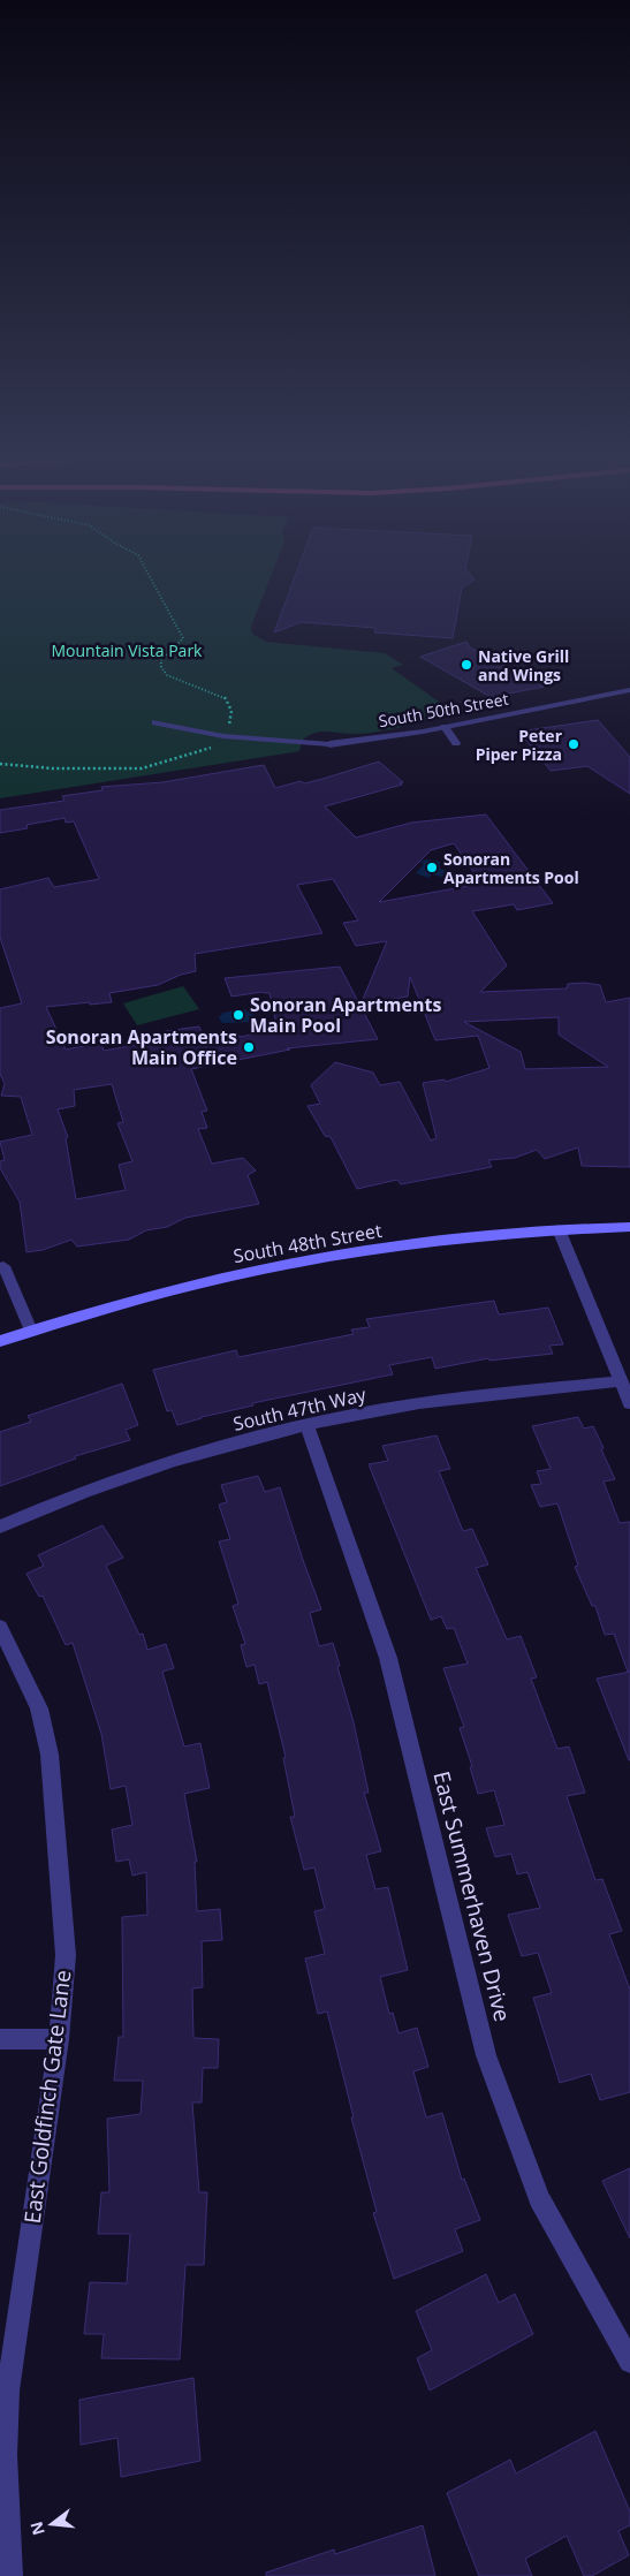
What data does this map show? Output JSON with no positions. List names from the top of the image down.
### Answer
{
  "streets": {
    "main road": ["South 48th Street"],
    "street": [
      "South 50th Street",
      "South 47th Way",
      "East Summerhaven Drive",
      "East Goldfinch Gate Lane"
    ]
  },
  "crossings": [
    ["South 47th Way", "East Summerhaven Drive"]
  ],
  "parks": ["Mountain Vista Park"],
  "places": [
    "Native Grill and Wings",
    "Peter Piper Pizza",
    "Sonoran Apartments Pool",
    "Sonoran Apartments Main Pool",
    "Sonoran Apartments Main Office"
  ],
  "north": "left"
}
